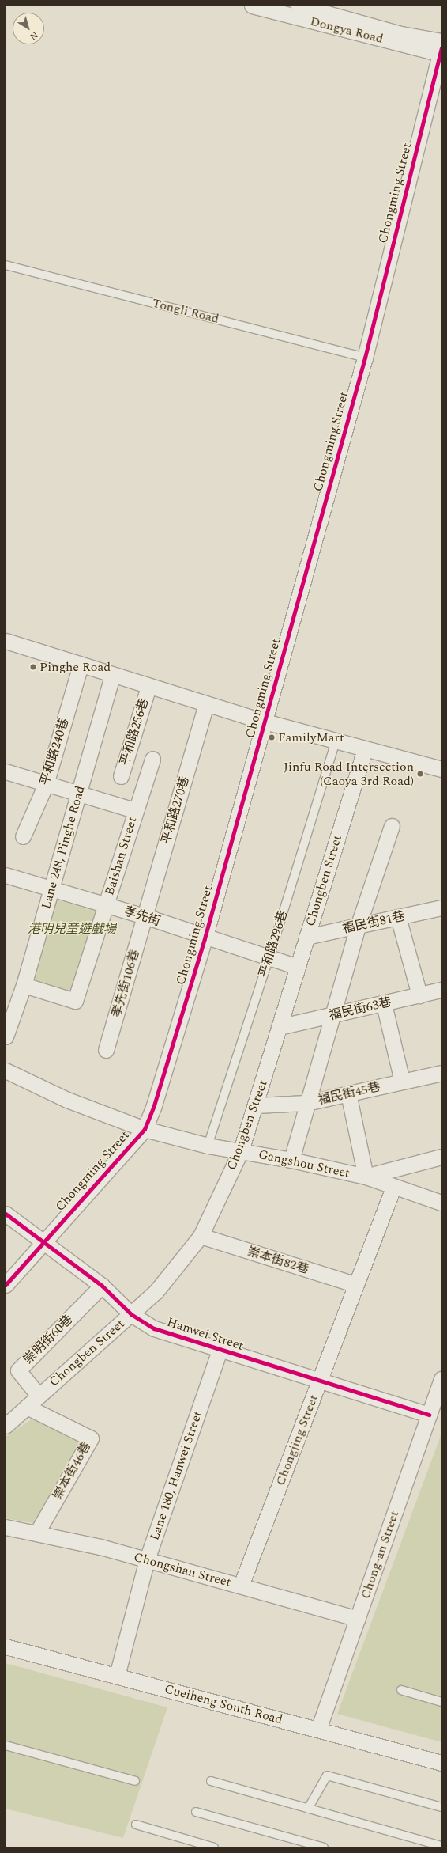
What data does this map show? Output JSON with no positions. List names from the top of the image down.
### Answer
{
  "streets": {
    "street": [
      "Dongya Road",
      "Chongming Street",
      "平和路256巷",
      "平和路240巷",
      "平和路270巷",
      "Lane 248, Pinghe Road",
      "Baishan Street",
      "Chongben Street",
      "孝先街",
      "福民街81巷",
      "孝先街106巷",
      "福民街63巷",
      "福民街45巷",
      "Gangshou Street",
      "崇本街82巷",
      "Hanwei Street",
      "崇明街60巷",
      "Chongjing Street",
      "崇本街46巷",
      "Lane 180, Hanwei Street",
      "Chong-an Street",
      "Chongshan Street",
      "Cueiheng South Road"
    ],
    "lane": ["Tongli Road", "平和路296巷"]
  },
  "crossings": [
    ["Dongya Road", "Chongming Street"],
    ["Chongming Street", "Tongli Road"],
    ["Chongming Street", "孝先街"],
    ["Chongming Street", "Gangshou Street"],
    ["Chongming Street", "Hanwei Street"],
    ["平和路240巷", "Baishan Street"],
    ["平和路270巷", "孝先街"],
    ["平和路270巷", "孝先街106巷"],
    ["Lane 248, Pinghe Road", "Baishan Street"],
    ["Lane 248, Pinghe Road", "孝先街"],
    ["Baishan Street", "孝先街"],
    ["Chongben Street", "孝先街"],
    ["Chongben Street", "福民街81巷"],
    ["Chongben Street", "福民街63巷"],
    ["Chongben Street", "福民街45巷"],
    ["Chongben Street", "Gangshou Street"],
    ["Chongben Street", "崇本街82巷"],
    ["Chongben Street", "Hanwei Street"],
    ["Chongben Street", "崇明街60巷"],
    ["Chongben Street", "崇本街46巷"],
    ["孝先街", "平和路296巷"],
    ["孝先街", "孝先街106巷"],
    ["平和路296巷", "Gangshou Street"],
    ["Gangshou Street", "Chongjing Street"],
    ["崇本街82巷", "Chongjing Street"],
    ["Hanwei Street", "崇明街60巷"],
    ["Hanwei Street", "Chongjing Street"],
    ["Hanwei Street", "Lane 180, Hanwei Street"],
    ["Hanwei Street", "Chong-an Street"],
    ["Chongjing Street", "Chongshan Street"],
    ["崇本街46巷", "Chongshan Street"],
    ["Lane 180, Hanwei Street", "Chongshan Street"],
    ["Lane 180, Hanwei Street", "Cueiheng South Road"],
    ["Chong-an Street", "Chongshan Street"],
    ["Chong-an Street", "Cueiheng South Road"]
  ],
  "parks": ["港明兒童遊戲場"],
  "places": ["Pinghe Road", "FamilyMart", "Jinfu Road Intersection (Caoya 3rd Road)"],
  "north": "bottom right"
}
